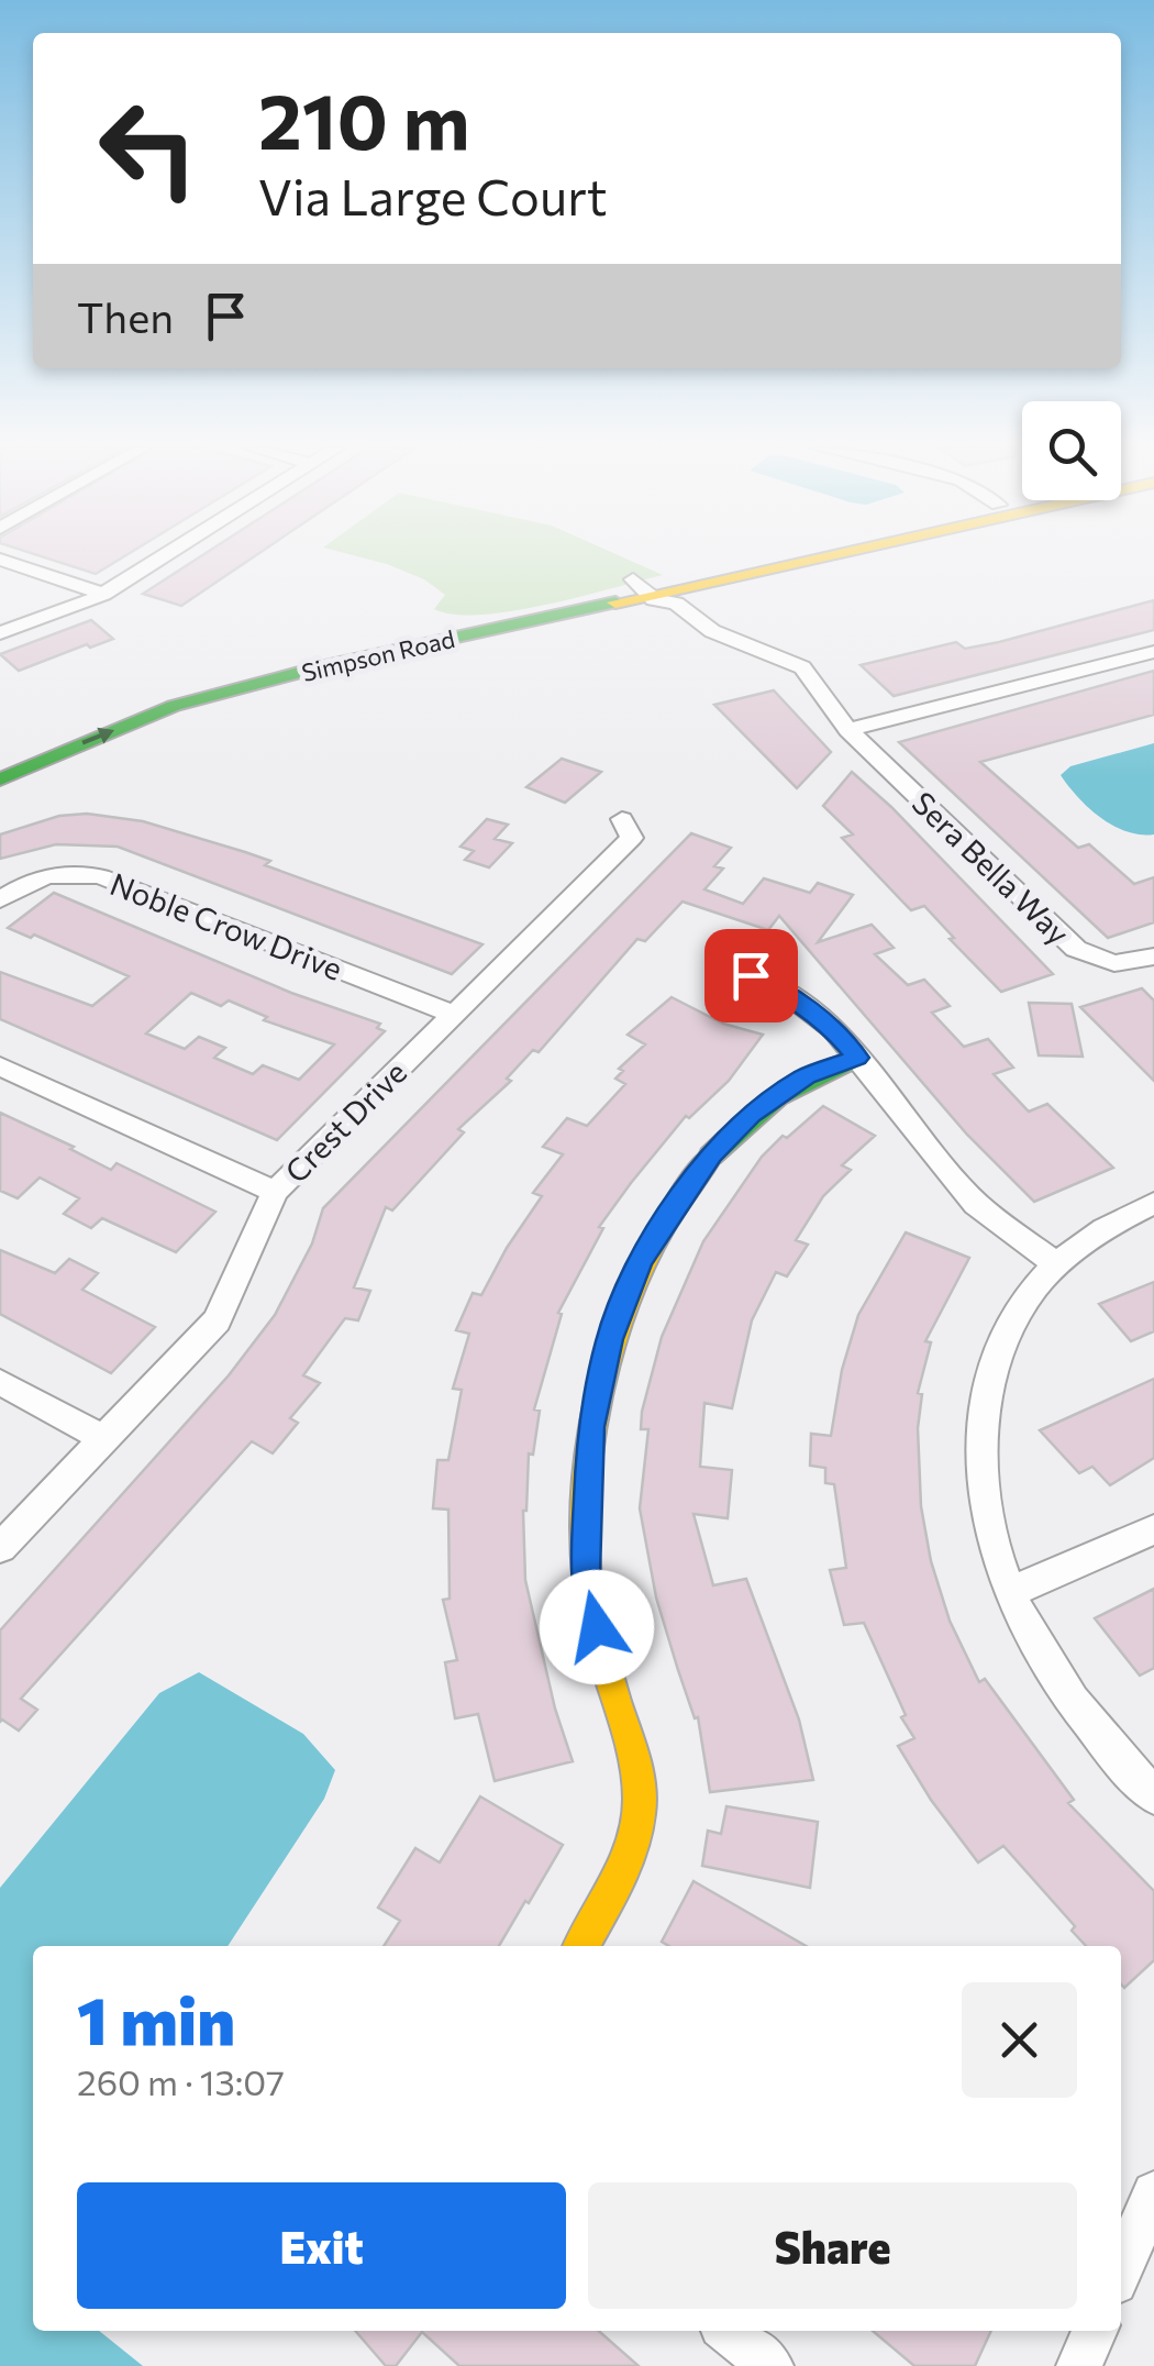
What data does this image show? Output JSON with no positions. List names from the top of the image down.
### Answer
{
  "streets": {
    "main road": ["Simpson Road"],
    "street": ["Sera Bella Way", "Noble Crow Drive", "Crest Drive"]
  },
  "crossings": [
    ["Simpson Road", "Sera Bella Way"],
    ["Noble Crow Drive", "Crest Drive"]
  ],
  "page": {
    "turn": ["210 m", "Via Large Court"],
    "then": "Then",
    "heading": ["1 min", "260 m · 13:07"],
    "buttons": ["Exit", "Share"]
  }
}
